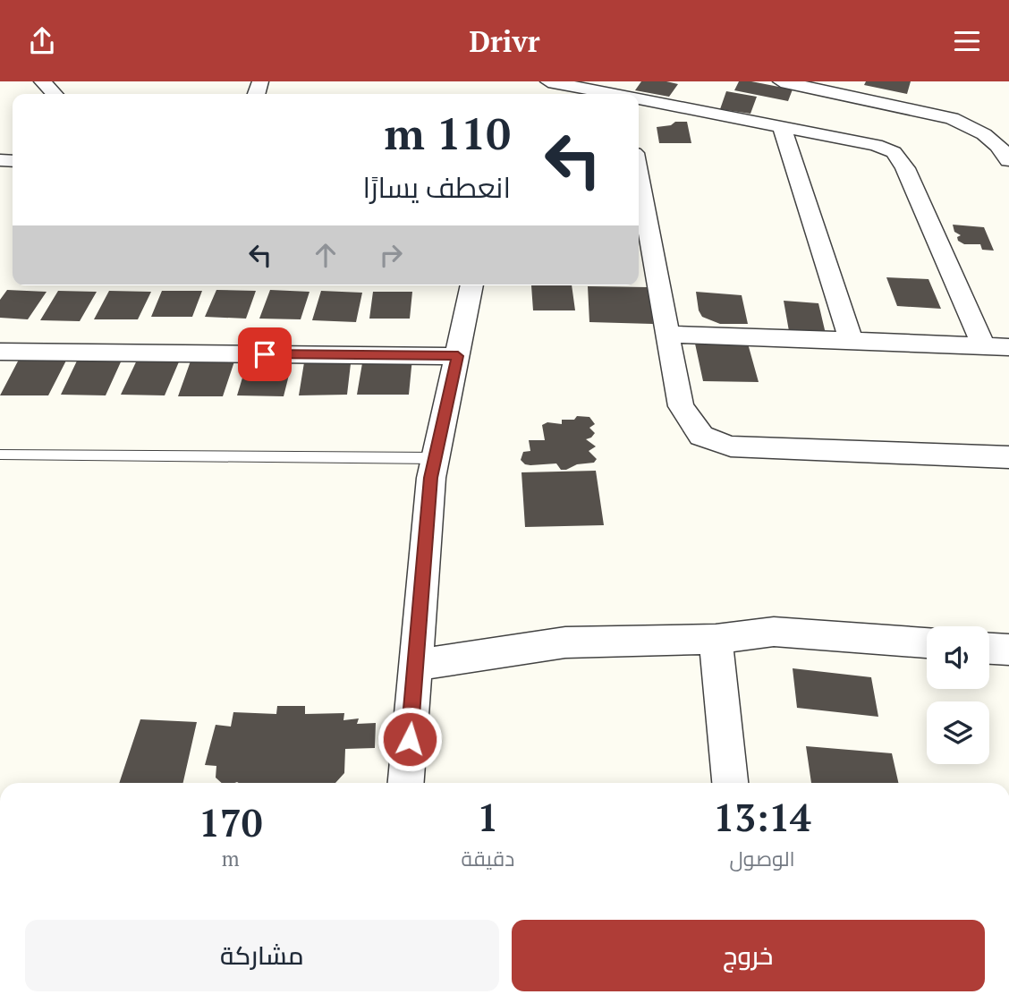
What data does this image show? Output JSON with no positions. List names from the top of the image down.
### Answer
{
  "page": {
    "header": "Drivr",
    "turn": ["110 m", "انعطف يسارًا"],
    "eta": [
      "13:14",
      "الوصول",
      "1",
      "دقيقة",
      "170",
      "m"
    ],
    "buttons": ["خروج", "مشاركة"]
  }
}
